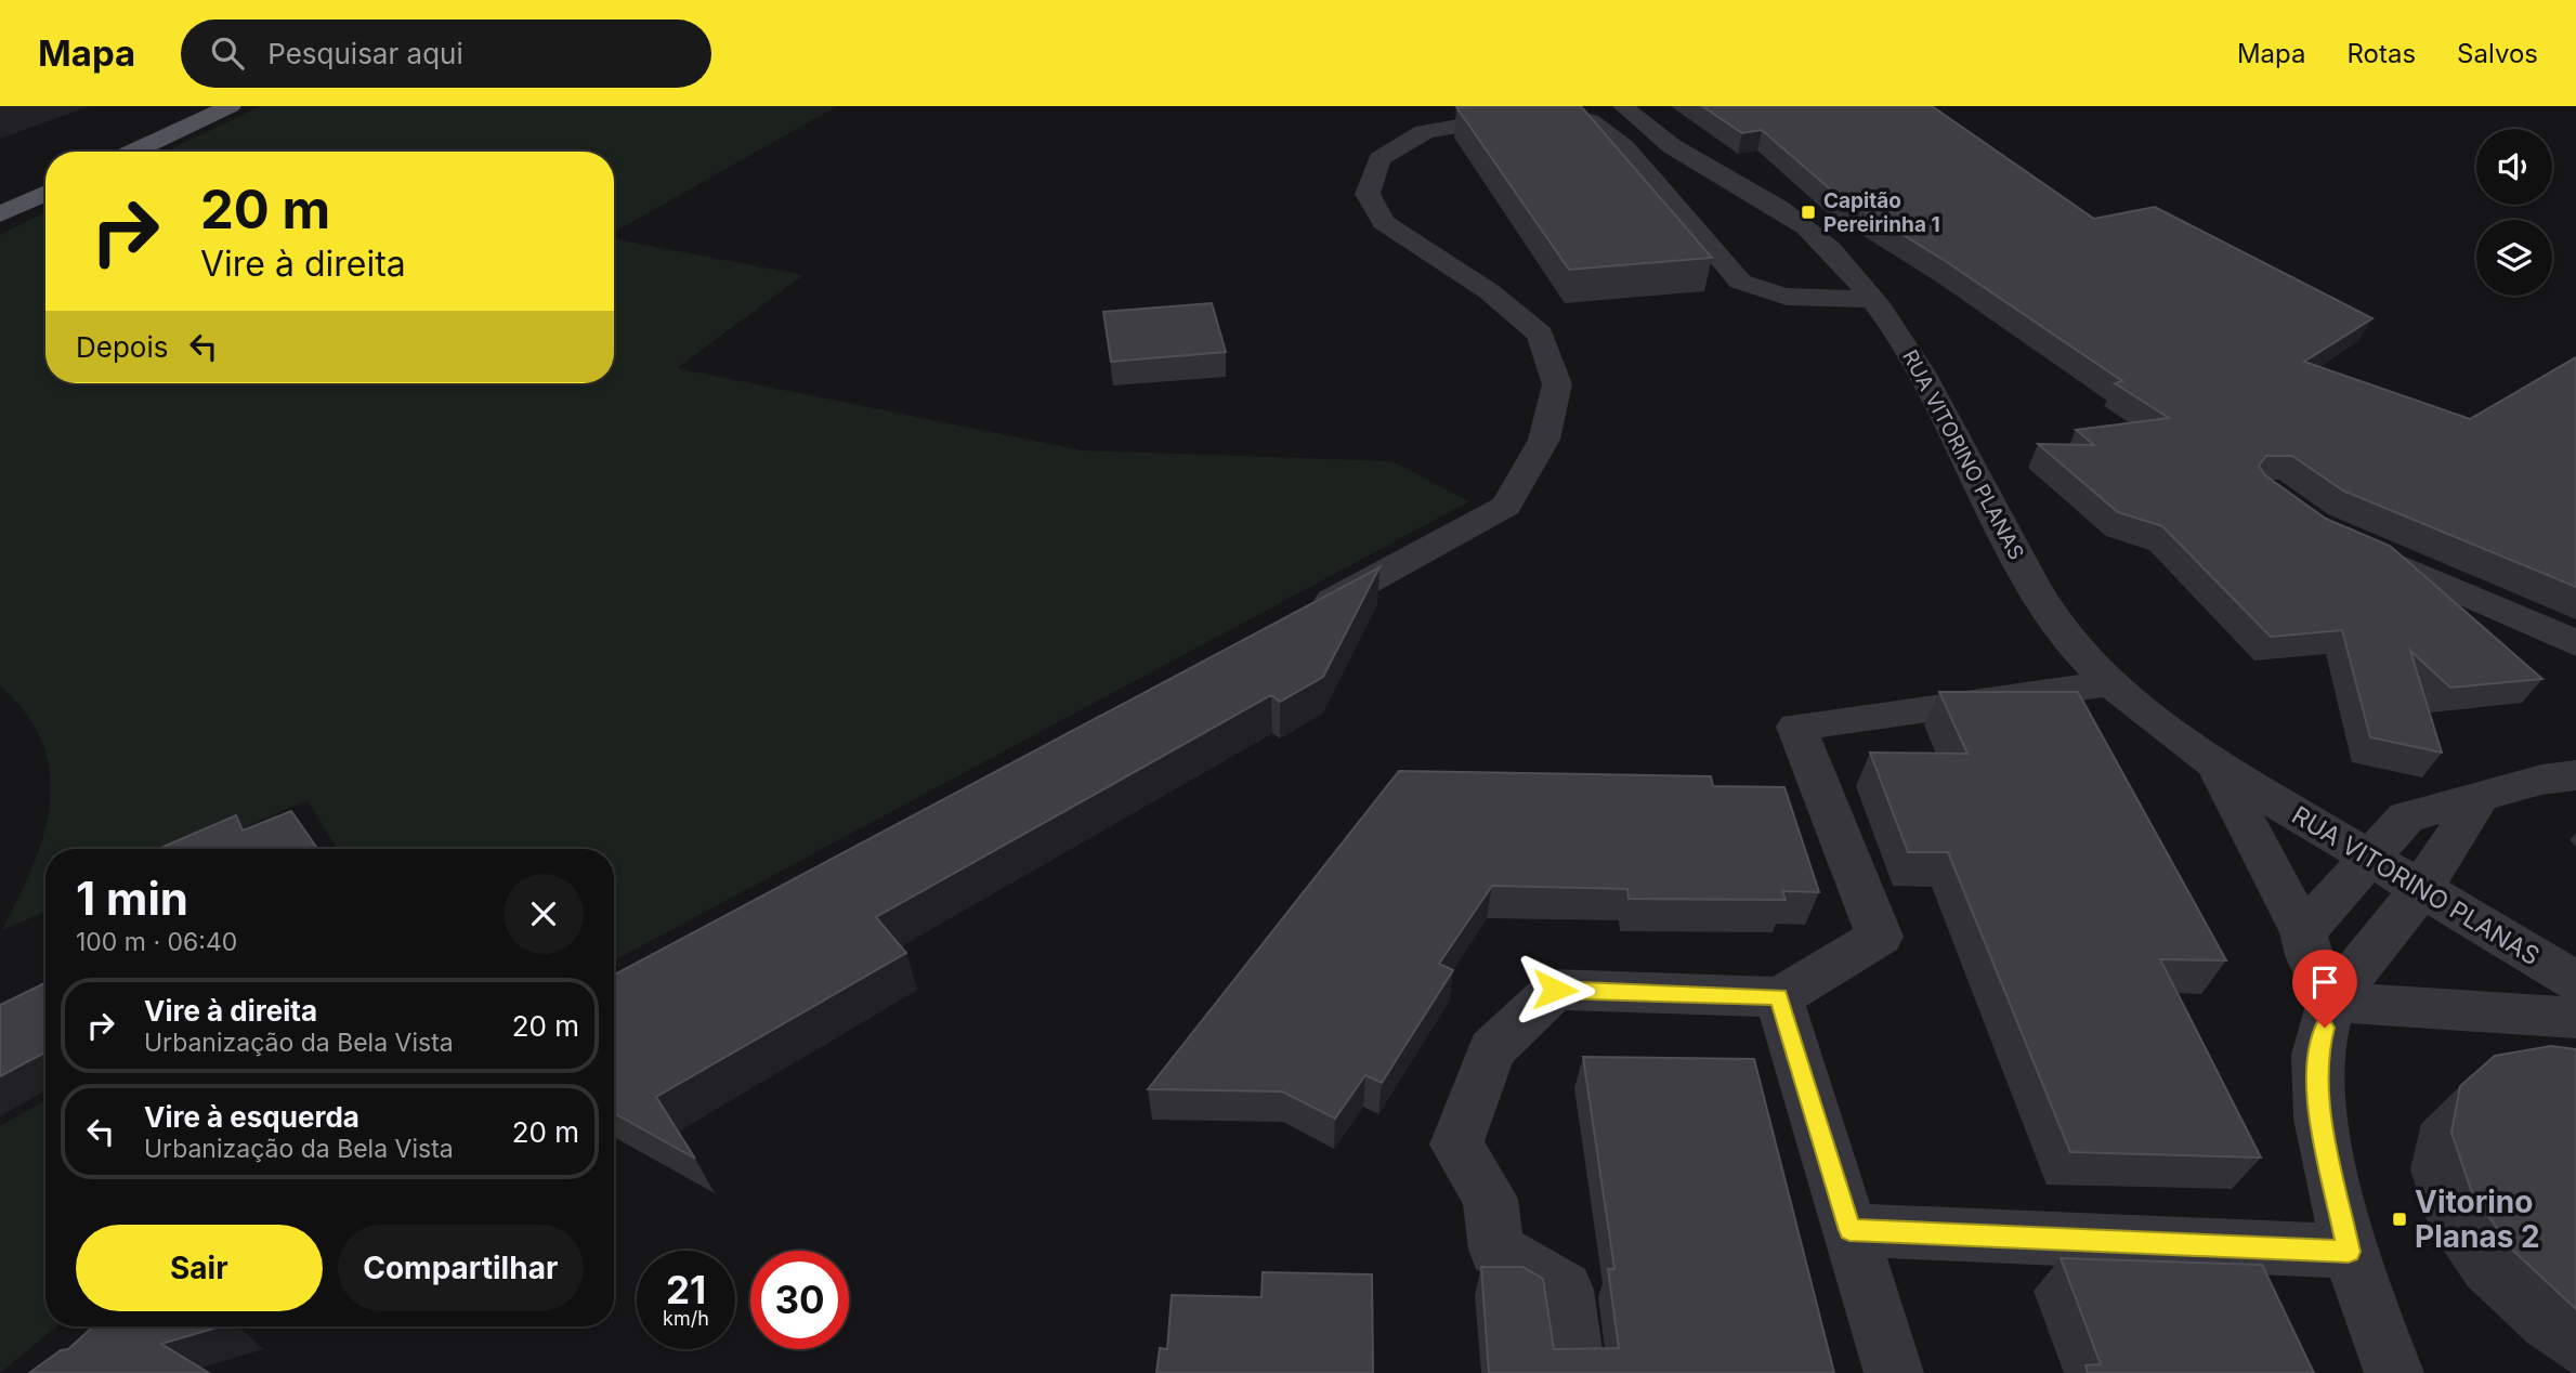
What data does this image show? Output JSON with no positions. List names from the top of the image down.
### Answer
{
  "streets": {
    "street": ["RUA VITORINO PLANAS"]
  },
  "places": {
    "transit": ["Capitão Pereirinha 1", "Vitorino Planas 2"]
  },
  "page": {
    "header": "Mapa",
    "search": "Pesquisar aqui",
    "nav": ["Mapa", "Rotas", "Salvos"],
    "turn": ["20 m", "Vire à direita"],
    "then": "Depois",
    "heading": ["1 min", "100 m · 06:40"],
    "list": [
      {
        "name": "Vire à direita",
        "note": "Urbanização da Bela Vista",
        "value": "20 m"
      },
      {
        "name": "Vire à esquerda",
        "note": "Urbanização da Bela Vista",
        "value": "20 m"
      }
    ],
    "buttons": ["Sair", "Compartilhar"],
    "speed": "21 km/h",
    "limit": "30"
  }
}
